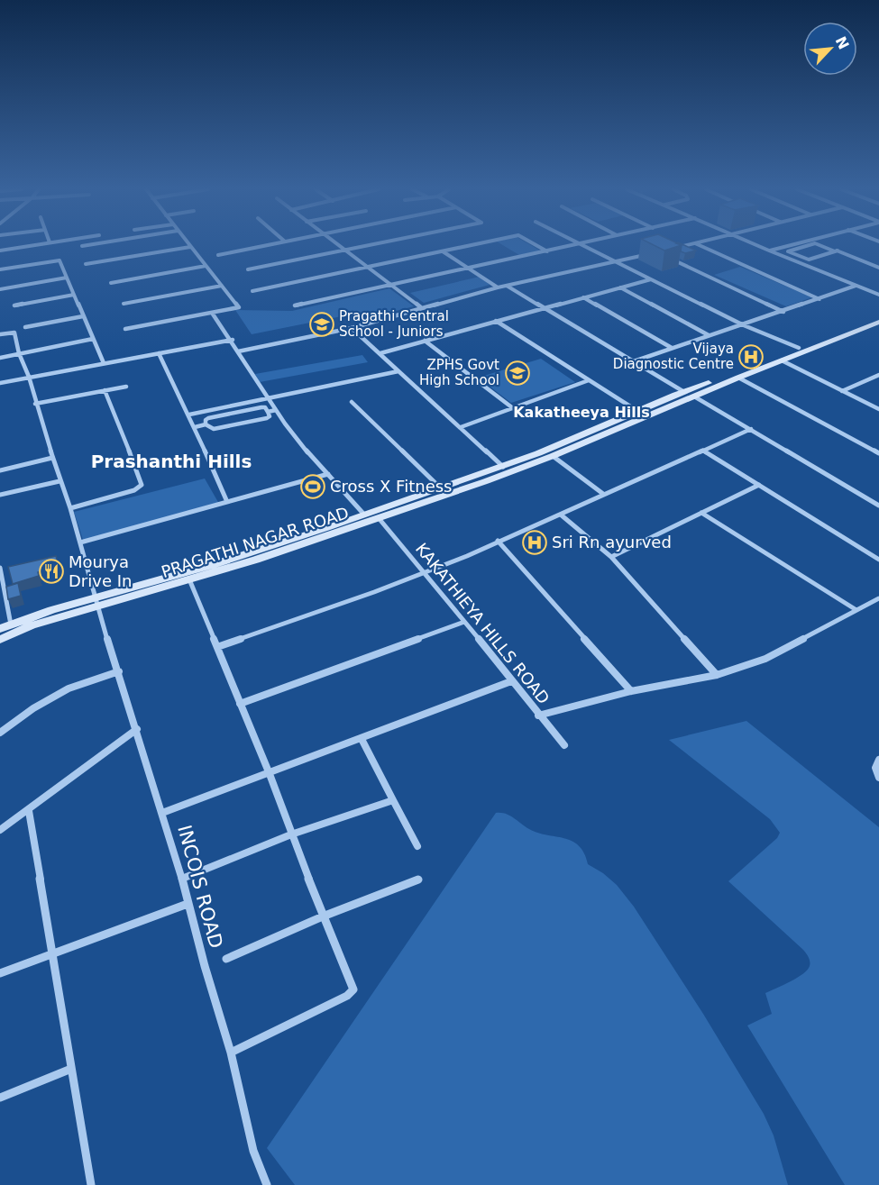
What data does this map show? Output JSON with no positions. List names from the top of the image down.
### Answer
{
  "streets": {
    "main road": ["PRAGATHI NAGAR ROAD"],
    "street": ["KAKATHIEYA HILLS ROAD", "INCOIS ROAD"]
  },
  "crossings": [
    ["PRAGATHI NAGAR ROAD", "KAKATHIEYA HILLS ROAD"],
    ["PRAGATHI NAGAR ROAD", "INCOIS ROAD"]
  ],
  "districts": ["Kakatheeya Hills", "Prashanthi Hills"],
  "places": {
    "school or university": ["Pragathi Central School - Juniors", "ZPHS Govt High School"],
    "hospital": ["Vijaya Diagnostic Centre", "Sri Rn ayurved"],
    "sports": ["Cross X Fitness"],
    "restaurant": ["Mourya Drive In"]
  },
  "north": "top right"
}
